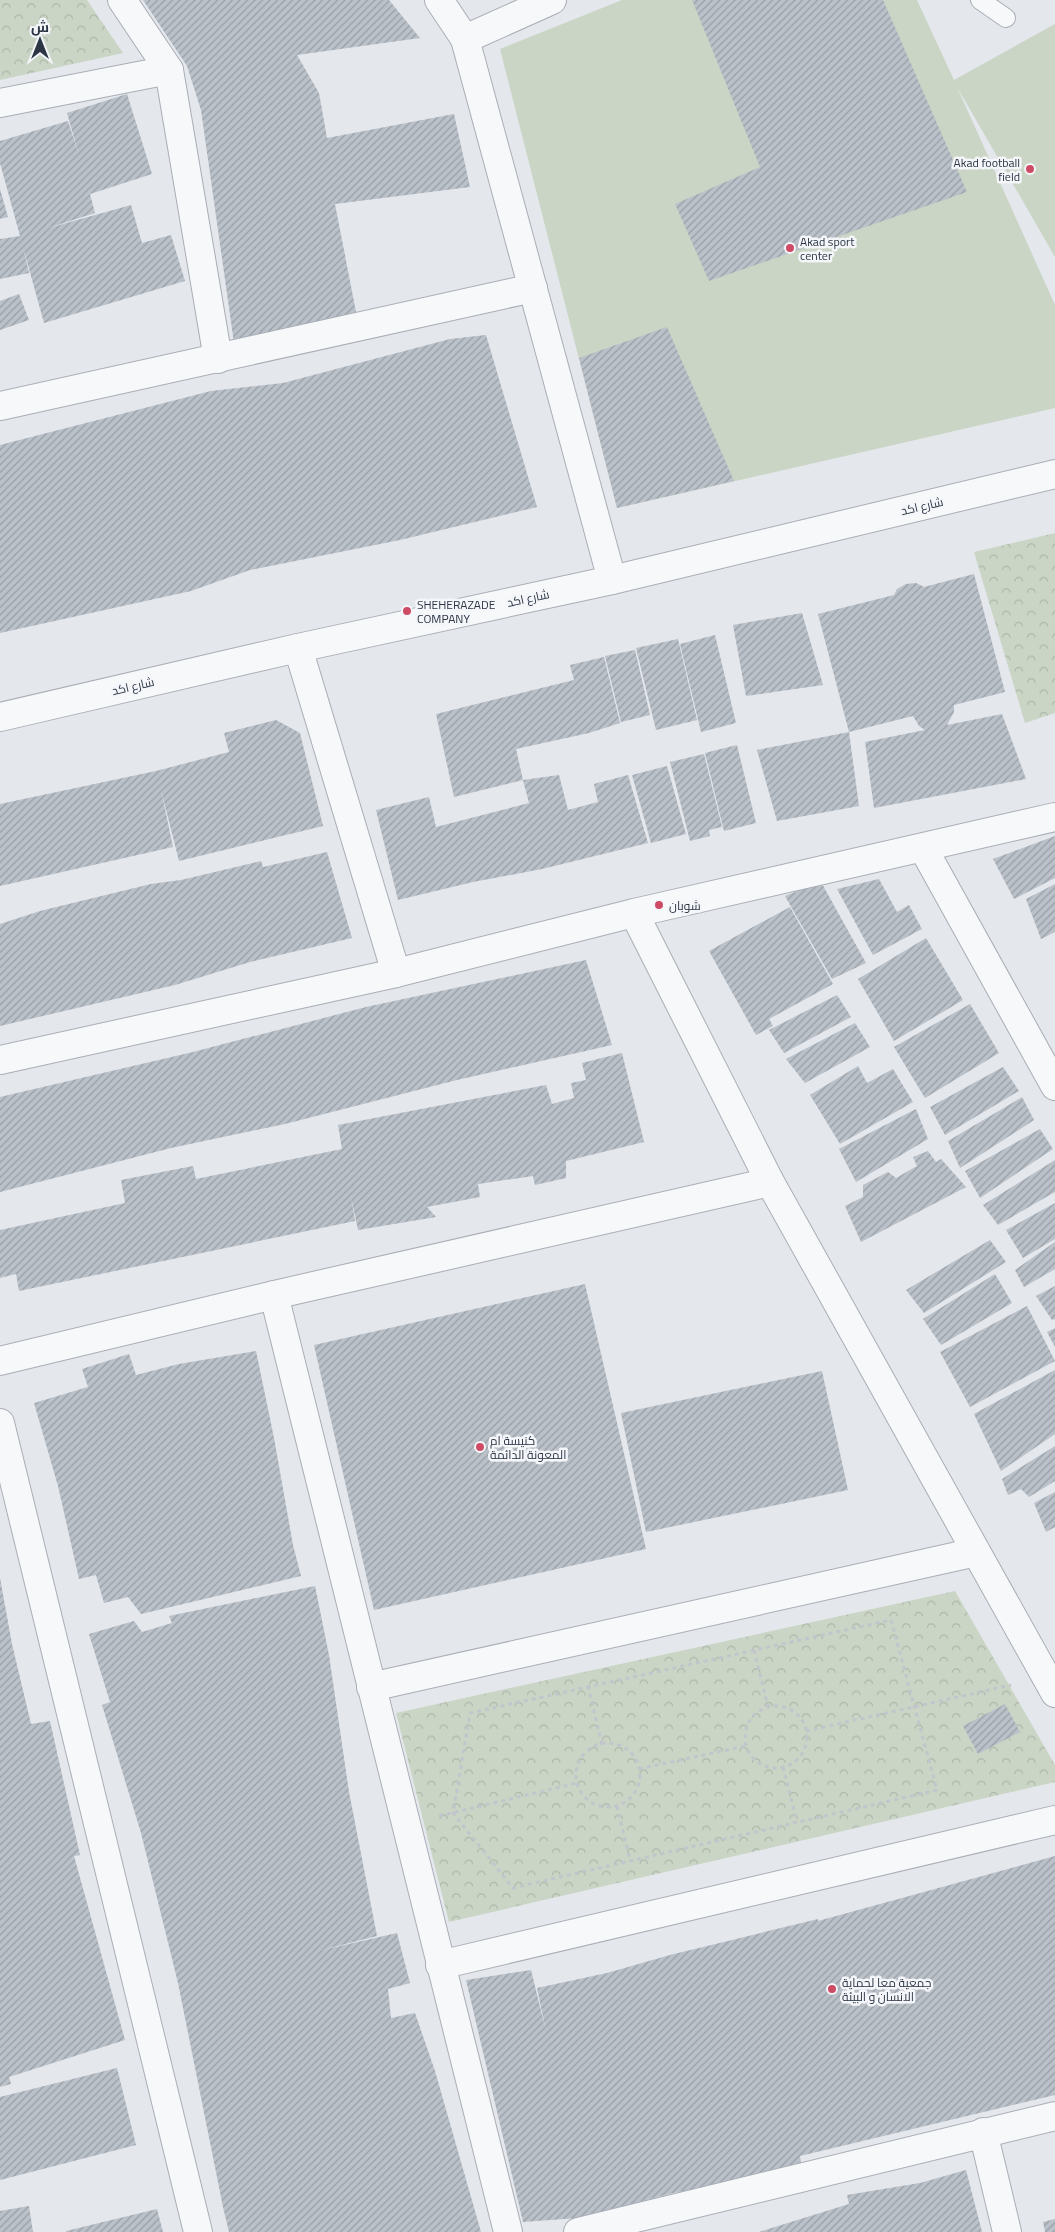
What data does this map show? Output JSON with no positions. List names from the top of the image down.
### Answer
{
  "streets": {
    "street": ["شارع اكد"]
  },
  "places": [
    "Akad football field",
    "Akad sport center",
    "SHEHERAZADE COMPANY",
    "شوبان",
    "كنيسة ام المعونة الدائمة",
    "جمعية معا لحماية الانسان و البيئة"
  ],
  "north": "top"
}
